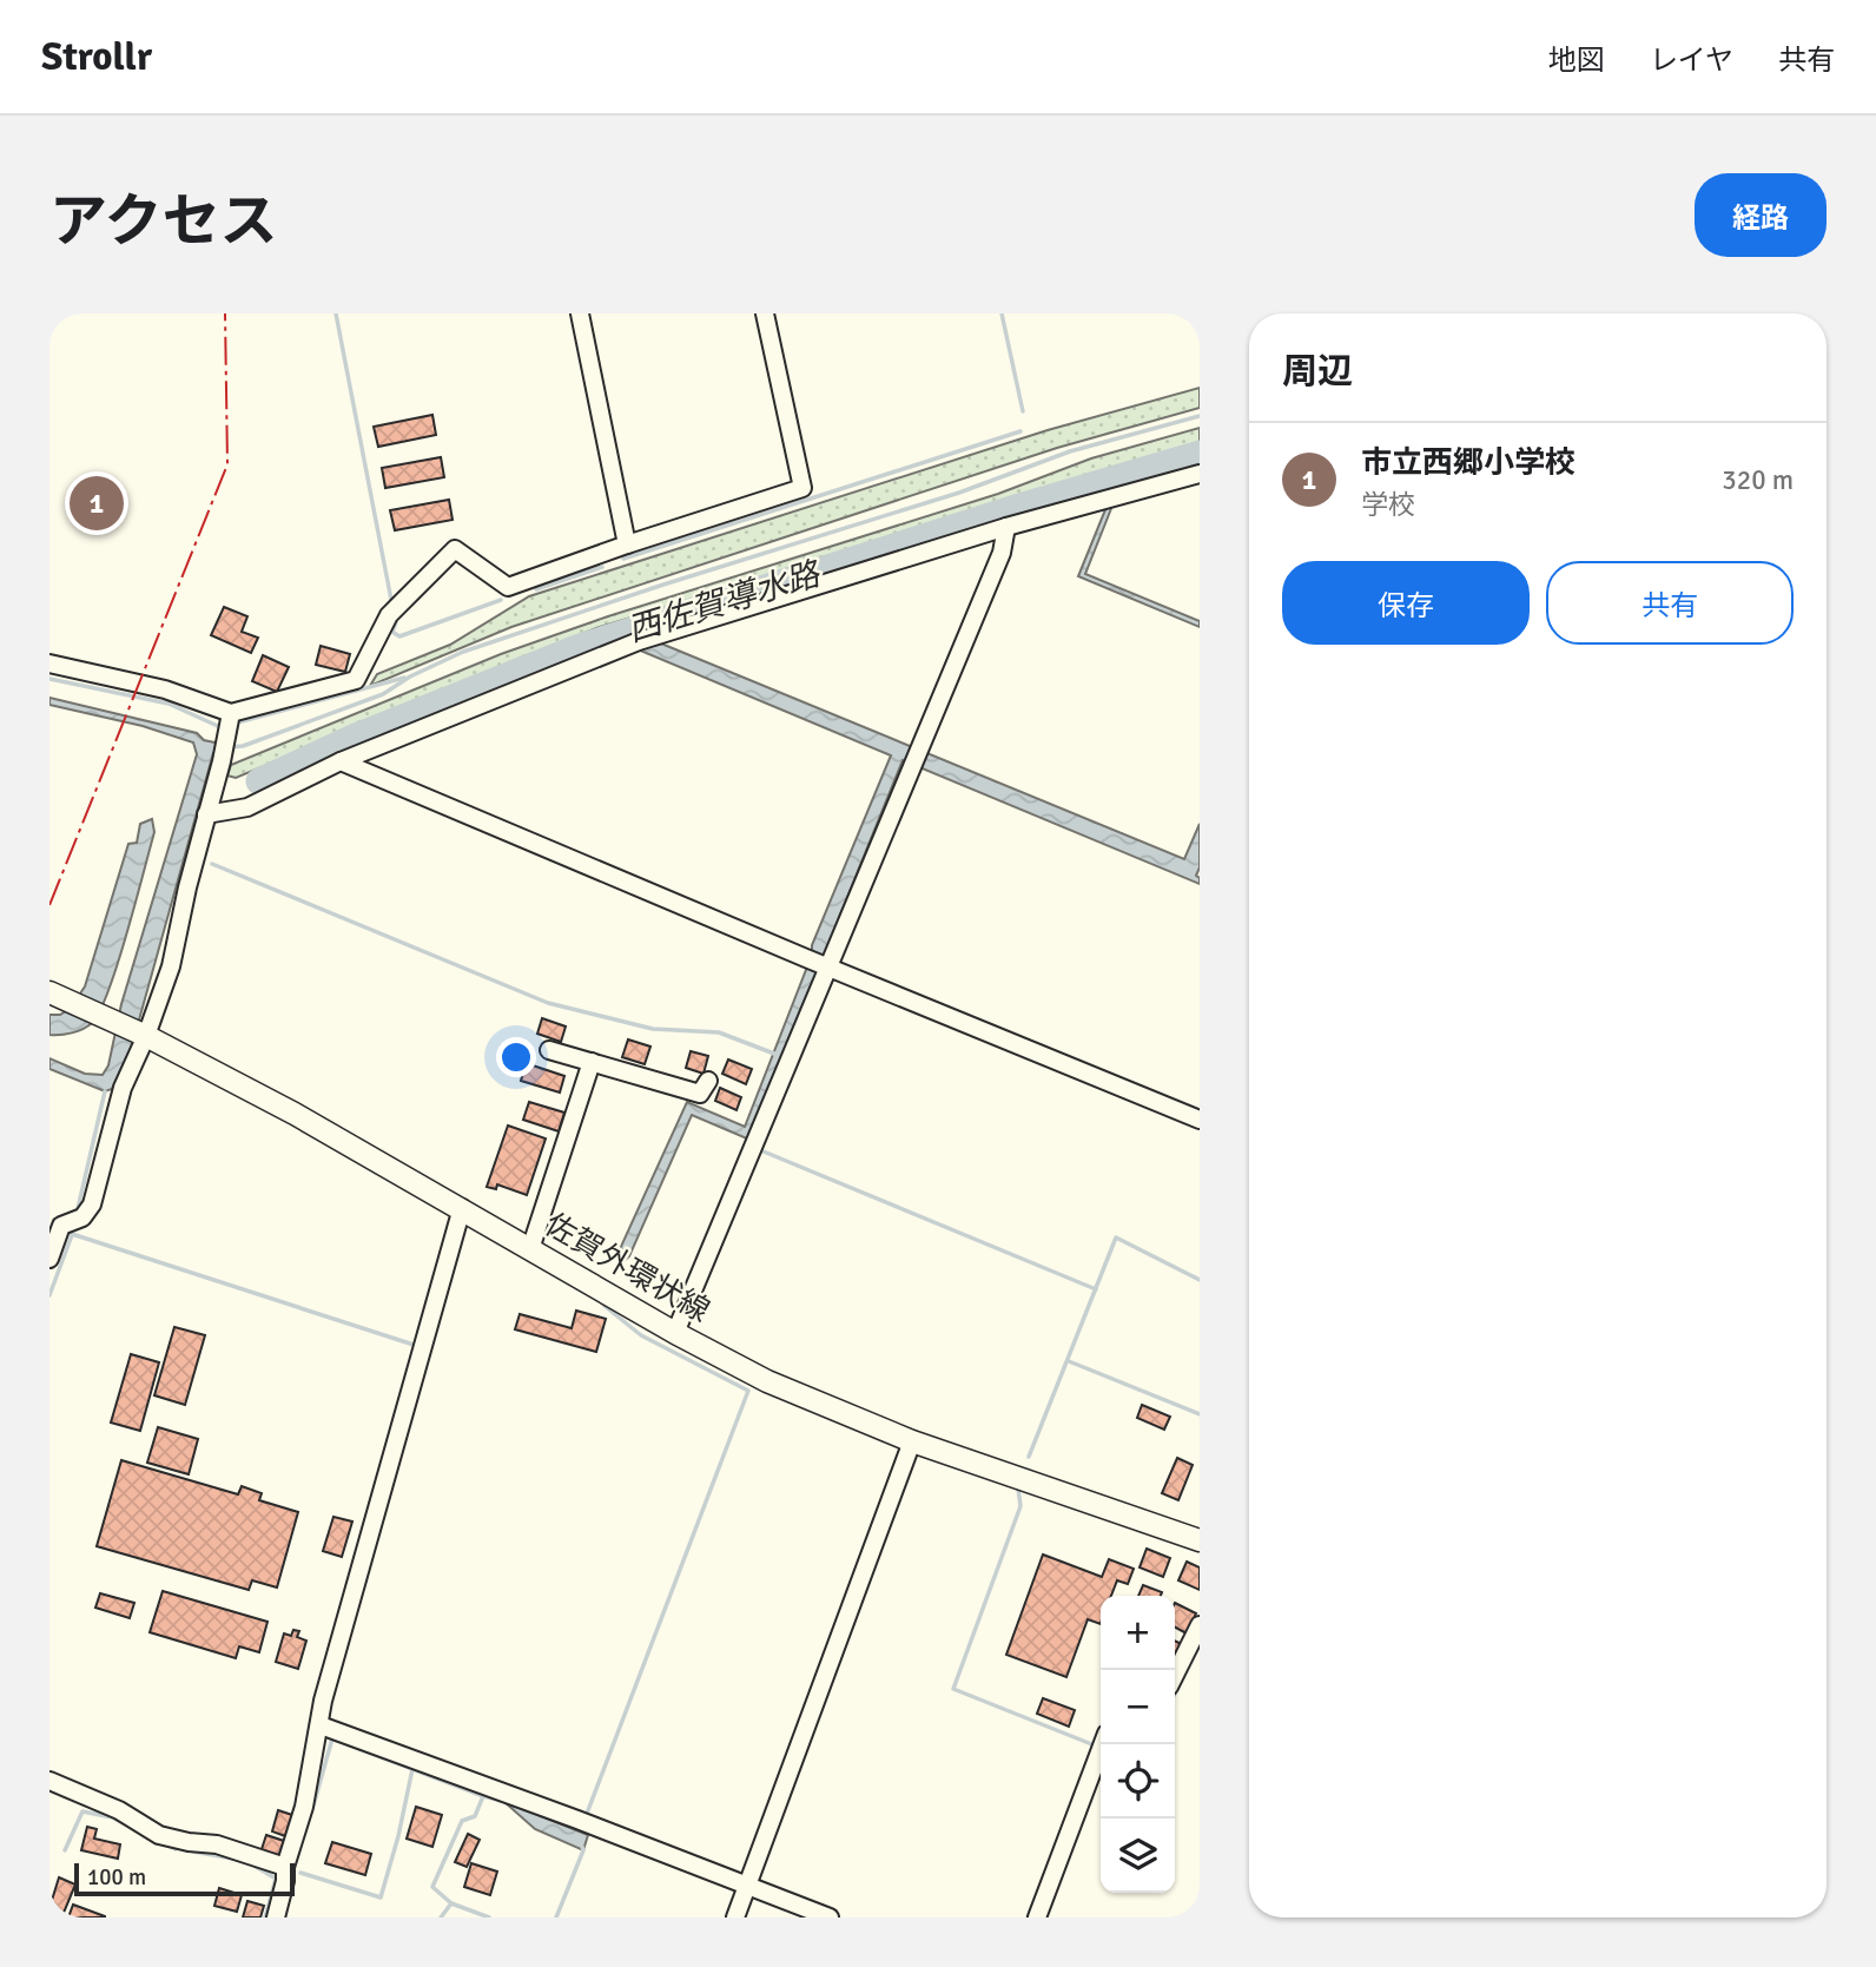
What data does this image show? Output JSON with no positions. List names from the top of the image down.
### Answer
{
  "streets": {
    "main road": ["佐賀外環状線"]
  },
  "water": ["西佐賀導水路"],
  "scale_bar": "100 m",
  "page": {
    "header": "Strollr",
    "nav": ["地図", "レイヤ", "共有"],
    "title": "アクセス",
    "buttons": [
      "経路",
      ["保存", "共有"]
    ],
    "heading": "周辺",
    "list": [
      {
        "mark": "1",
        "name": "市立西郷小学校",
        "note": "学校",
        "value": "320 m"
      }
    ],
    "pins": "1",
    "map_buttons": ["+", "−"],
    "scale": "100 m"
  }
}
